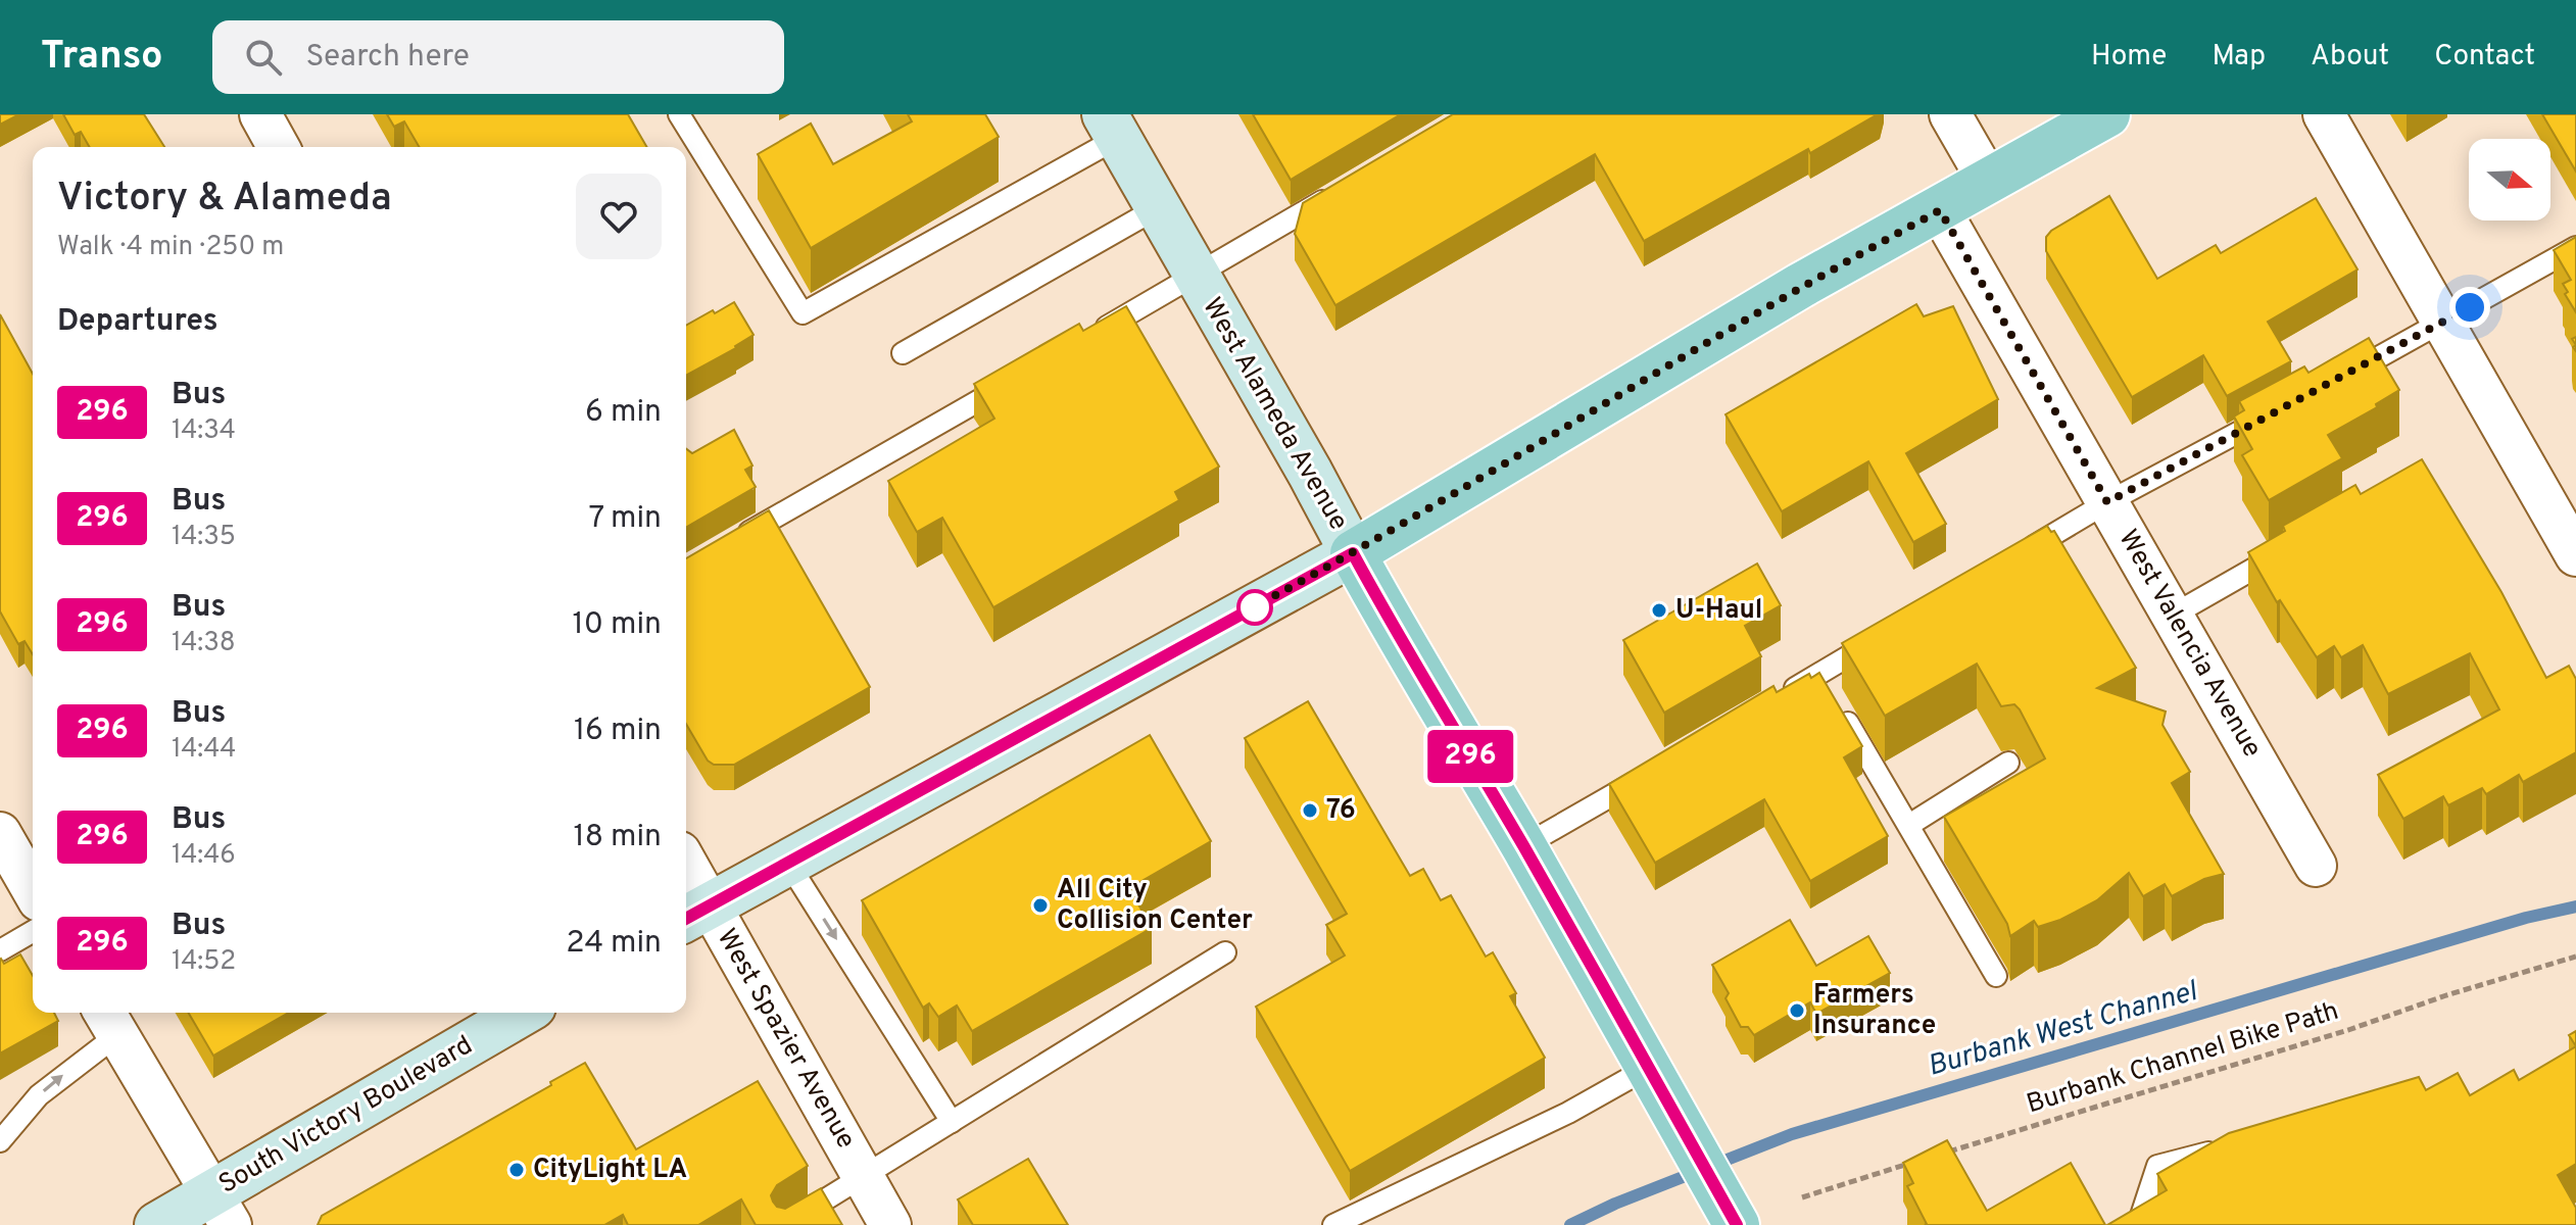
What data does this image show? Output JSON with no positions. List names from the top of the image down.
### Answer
{
  "streets": {
    "main road": ["West Alameda Avenue", "South Victory Boulevard"],
    "street": ["West Valencia Avenue", "West Spazier Avenue"],
    "path": ["Burbank Channel Bike Path"]
  },
  "water": ["Burbank West Channel"],
  "places": [
    "U-Haul",
    "76",
    "All City Collision Center",
    "Farmers Insurance",
    "CityLight LA"
  ],
  "lines": ["bus line 296"],
  "north": "right",
  "page": {
    "header": "Transo",
    "search": "Search here",
    "nav": [
      "Home",
      "Map",
      "About",
      "Contact"
    ],
    "on_map": "296",
    "heading": [
      ["Victory & Alameda", "Walk · 4 min · 250 m"],
      "Departures"
    ],
    "list": [
      {
        "mark": "296",
        "name": "Bus",
        "note": "14:34",
        "value": "6 min"
      },
      {
        "mark": "296",
        "name": "Bus",
        "note": "14:35",
        "value": "7 min"
      },
      {
        "mark": "296",
        "name": "Bus",
        "note": "14:38",
        "value": "10 min"
      },
      {
        "mark": "296",
        "name": "Bus",
        "note": "14:44",
        "value": "16 min"
      },
      {
        "mark": "296",
        "name": "Bus",
        "note": "14:46",
        "value": "18 min"
      },
      {
        "mark": "296",
        "name": "Bus",
        "note": "14:52",
        "value": "24 min"
      }
    ]
  }
}
